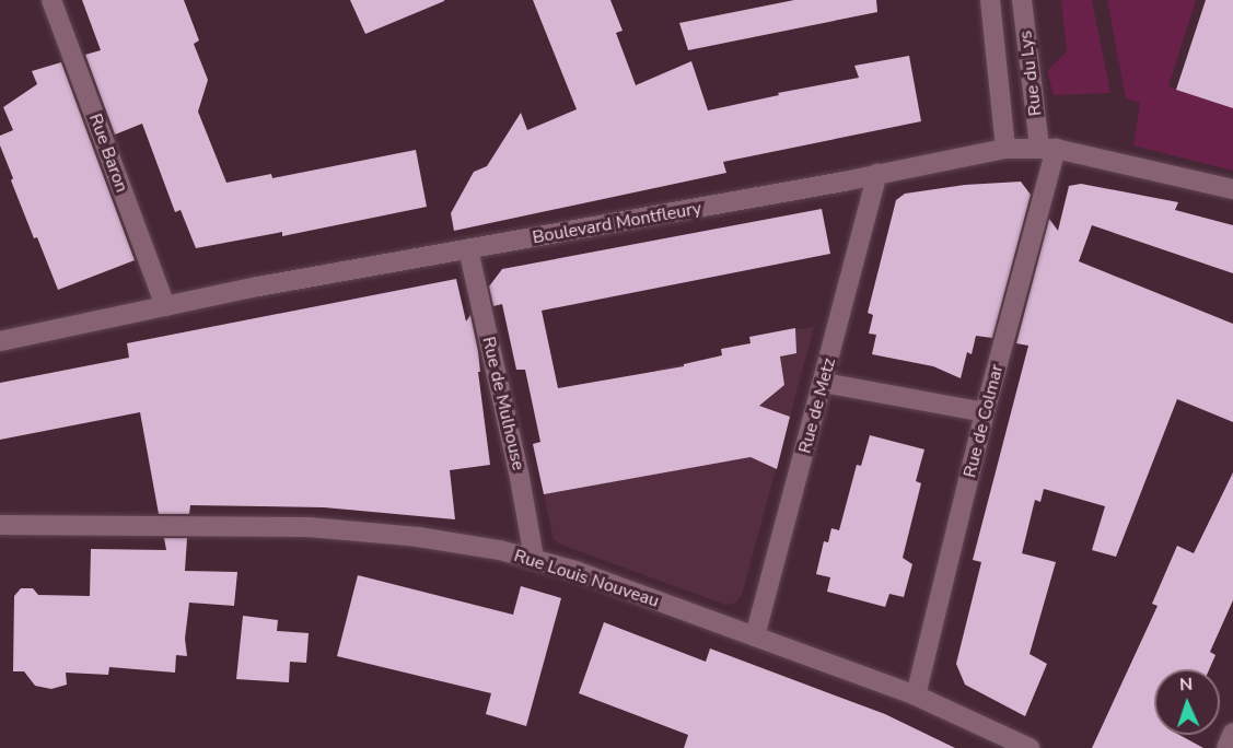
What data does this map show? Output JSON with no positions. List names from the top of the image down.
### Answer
{
  "streets": {
    "street": [
      "Rue du Lys",
      "Rue Baron",
      "Boulevard Montfleury",
      "Rue de Mulhouse",
      "Rue de Metz",
      "Rue de Colmar",
      "Rue Louis Nouveau"
    ]
  },
  "crossings": [
    ["Rue du Lys", "Boulevard Montfleury"],
    ["Rue du Lys", "Rue de Colmar"],
    ["Rue Baron", "Boulevard Montfleury"],
    ["Boulevard Montfleury", "Rue de Mulhouse"],
    ["Boulevard Montfleury", "Rue de Metz"],
    ["Boulevard Montfleury", "Rue de Colmar"],
    ["Rue de Mulhouse", "Rue Louis Nouveau"],
    ["Rue de Metz", "Rue Louis Nouveau"],
    ["Rue de Colmar", "Rue Louis Nouveau"]
  ],
  "north": "top"
}
